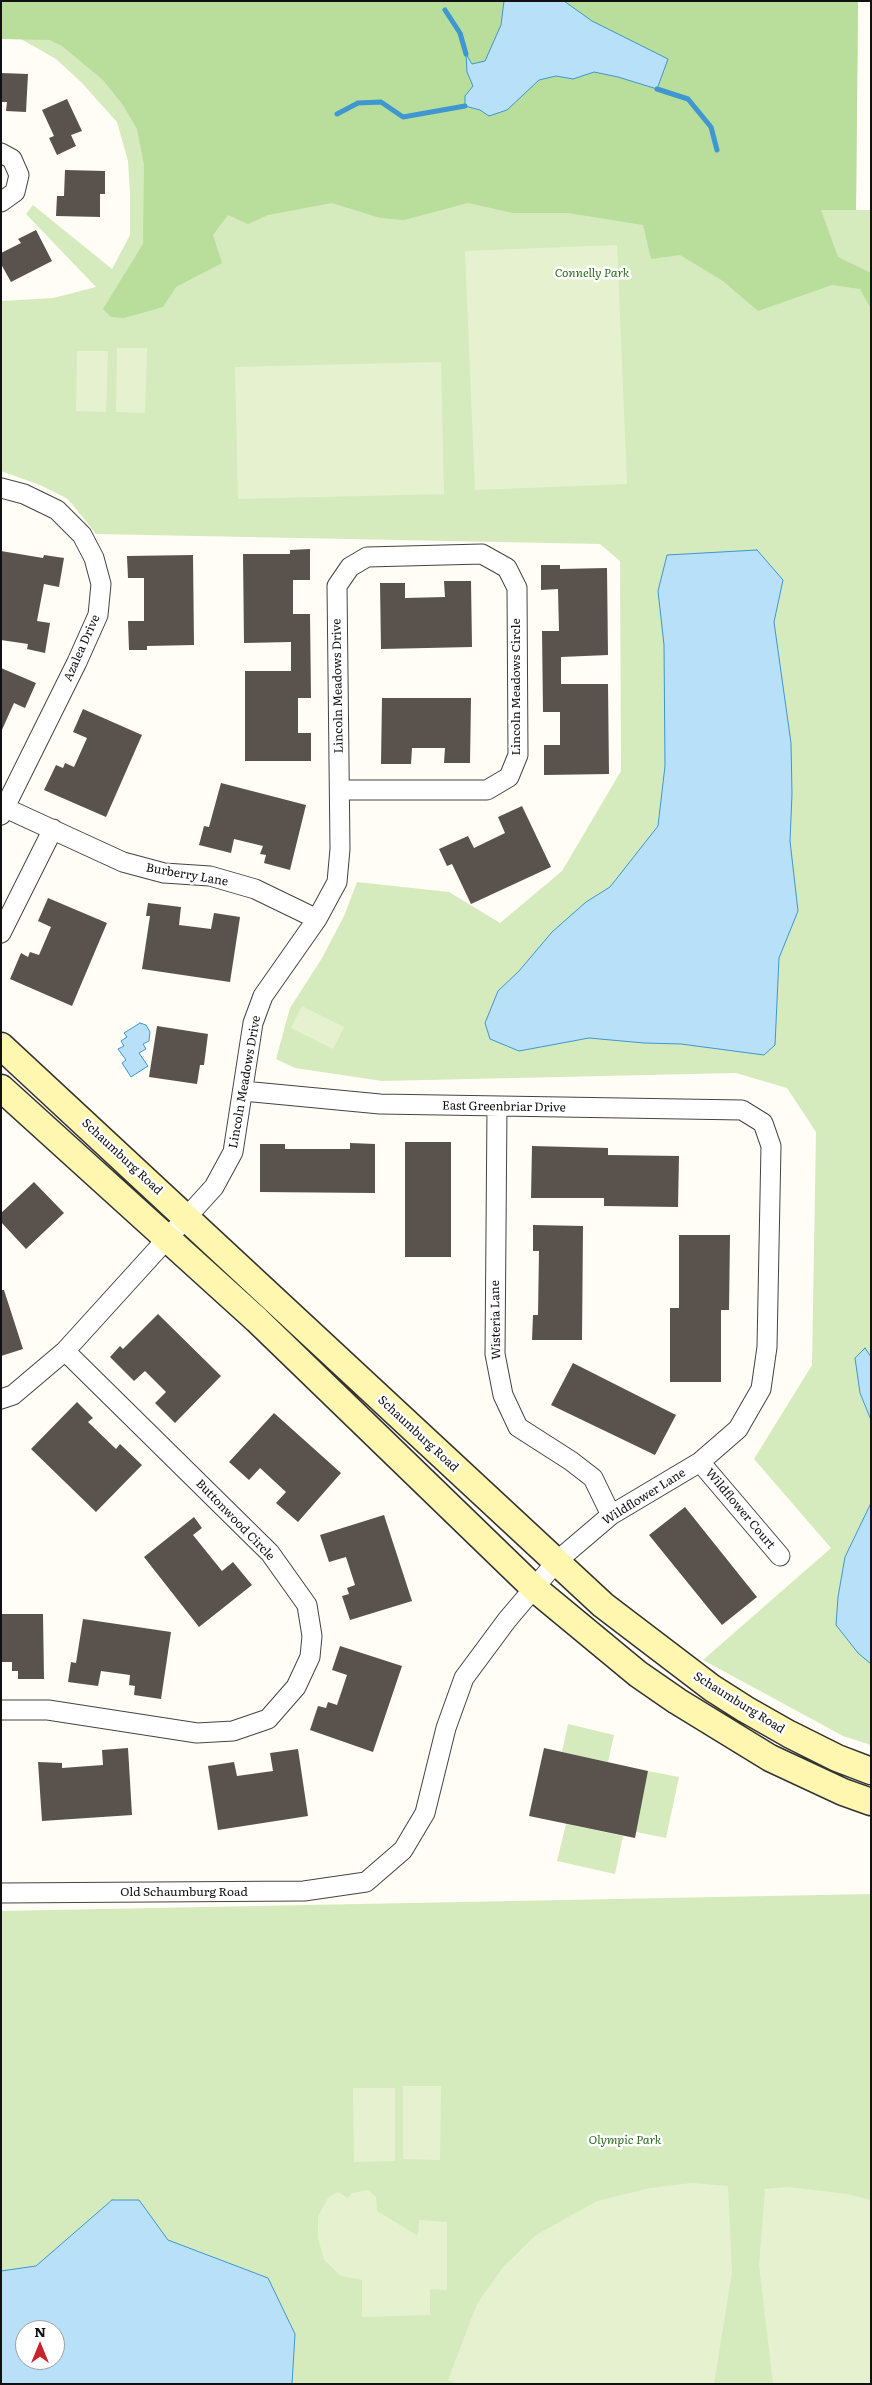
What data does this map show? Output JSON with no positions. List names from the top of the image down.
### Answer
{
  "streets": {
    "street": [
      "Azalea Drive",
      "Lincoln Meadows Drive",
      "Lincoln Meadows Circle",
      "Burberry Lane",
      "East Greenbriar Drive",
      "Schaumburg Road",
      "Wisteria Lane",
      "Wildflower Lane",
      "Wildflower Court",
      "Buttonwood Circle",
      "Old Schaumburg Road"
    ]
  },
  "crossings": [
    ["Azalea Drive", "Burberry Lane"],
    ["Lincoln Meadows Drive", "Lincoln Meadows Circle"],
    ["Lincoln Meadows Drive", "Burberry Lane"],
    ["Lincoln Meadows Drive", "East Greenbriar Drive"],
    ["Lincoln Meadows Drive", "Schaumburg Road"],
    ["Lincoln Meadows Drive", "Buttonwood Circle"],
    ["East Greenbriar Drive", "Wisteria Lane"],
    ["East Greenbriar Drive", "Wildflower Lane"],
    ["Schaumburg Road", "Wildflower Lane"],
    ["Wisteria Lane", "Wildflower Lane"],
    ["Wildflower Lane", "Wildflower Court"],
    ["Wildflower Lane", "Old Schaumburg Road"]
  ],
  "parks": ["Connelly Park", "Olympic Park"],
  "north": "top"
}
